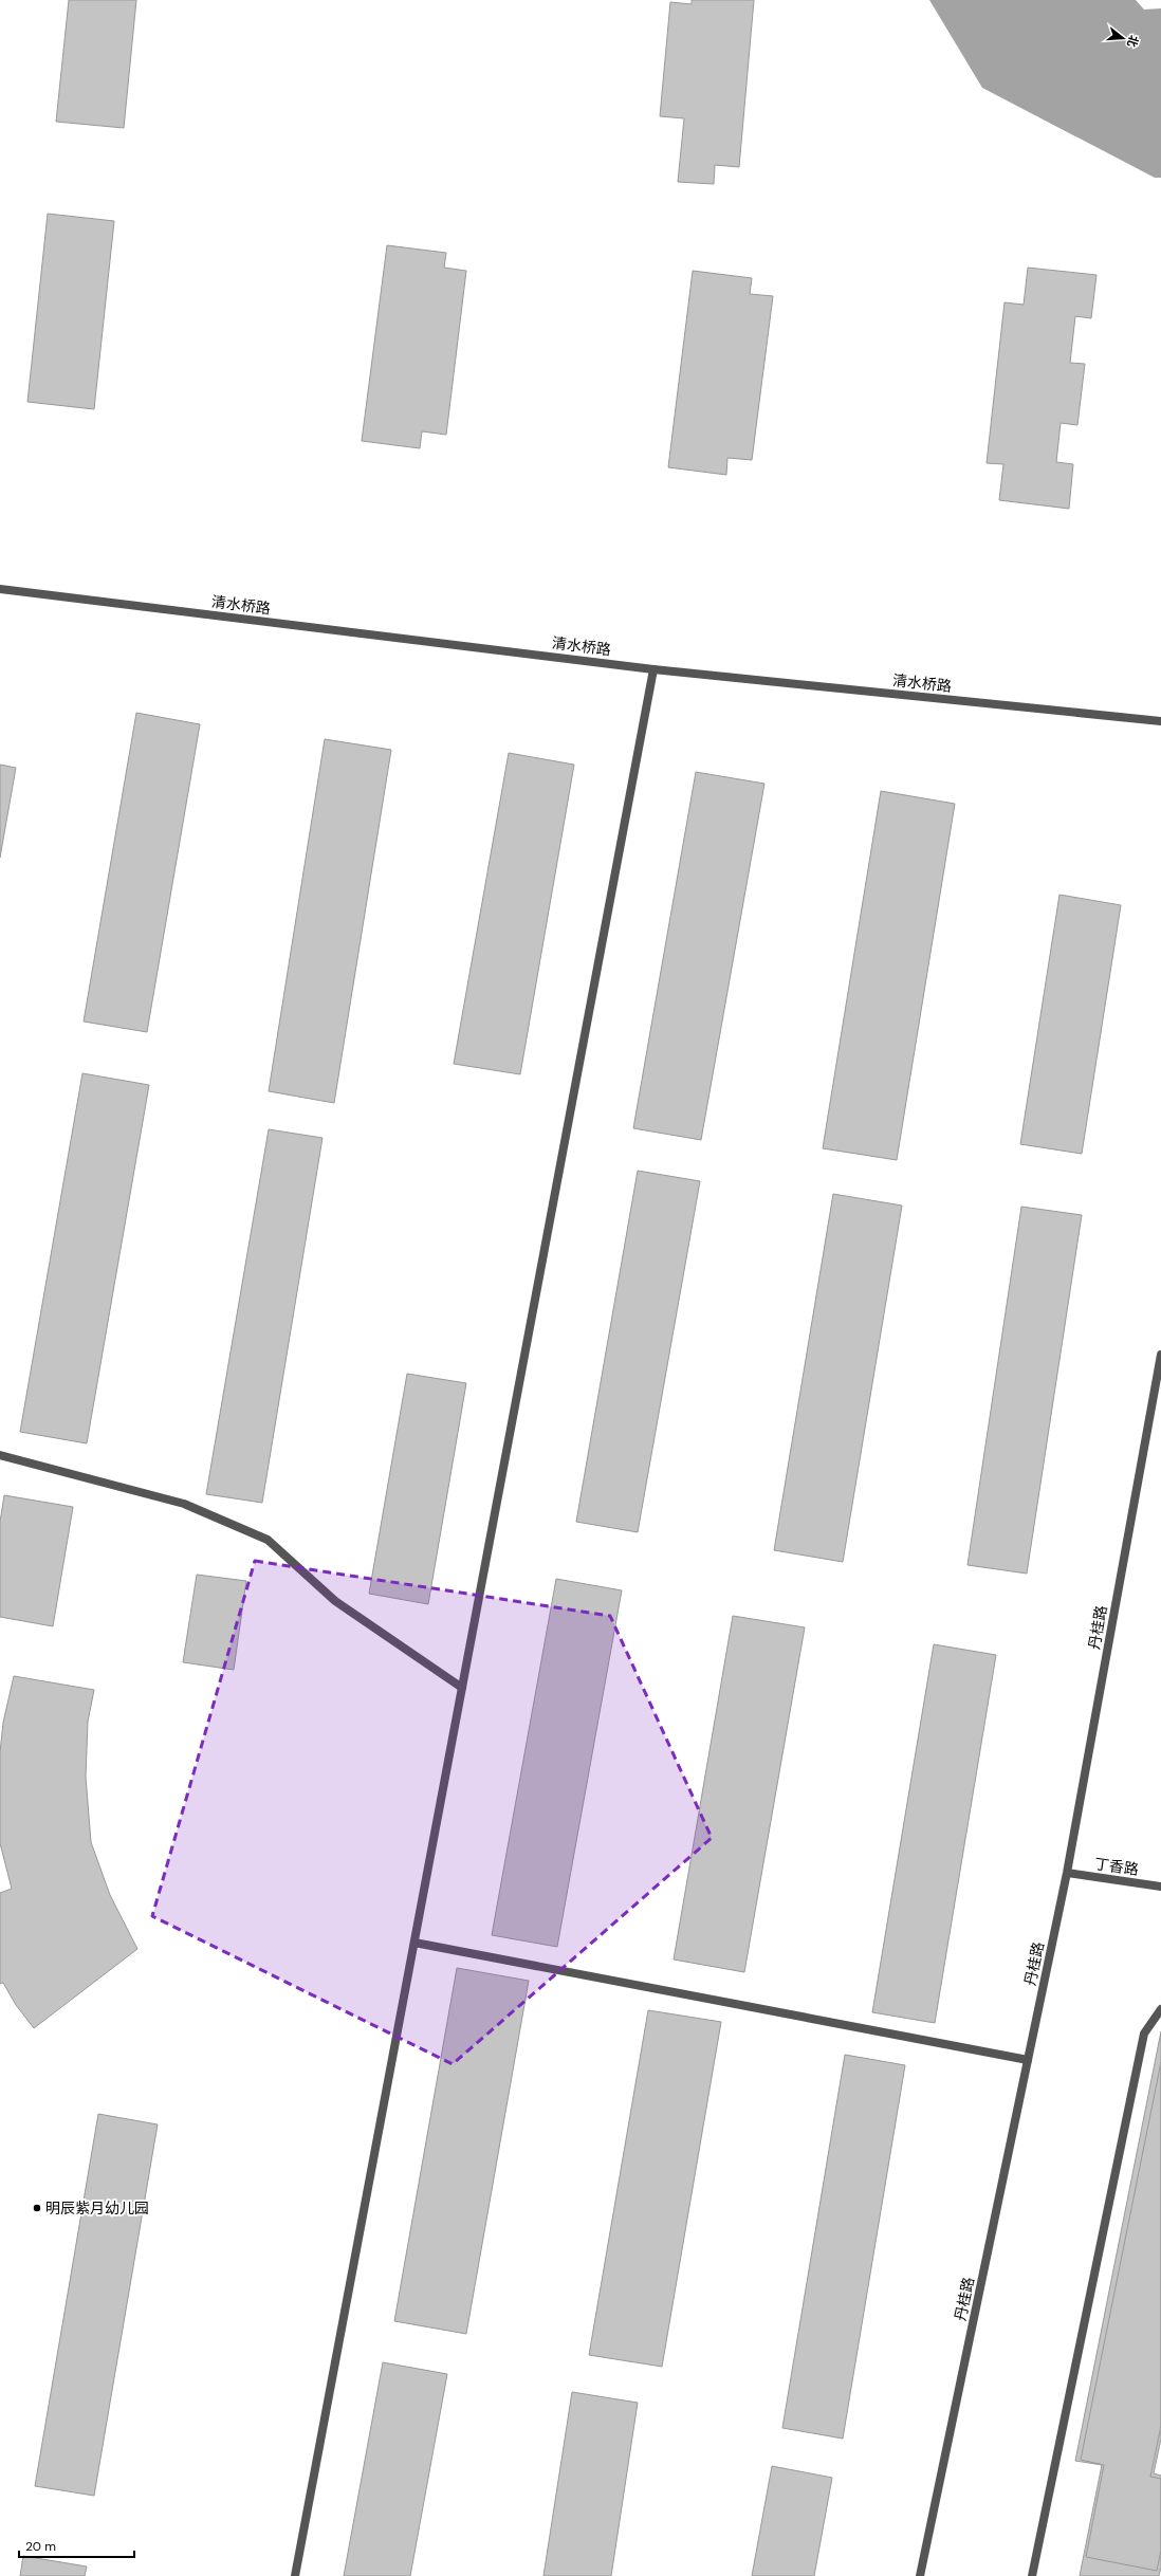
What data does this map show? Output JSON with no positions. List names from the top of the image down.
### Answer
{
  "streets": {
    "street": ["清水桥路", "丹桂路", "丁香路"]
  },
  "crossings": [
    ["丹桂路", "丁香路"]
  ],
  "places": ["明辰紫月幼儿园"],
  "scale_bar": "20 m",
  "north": "right"
}
